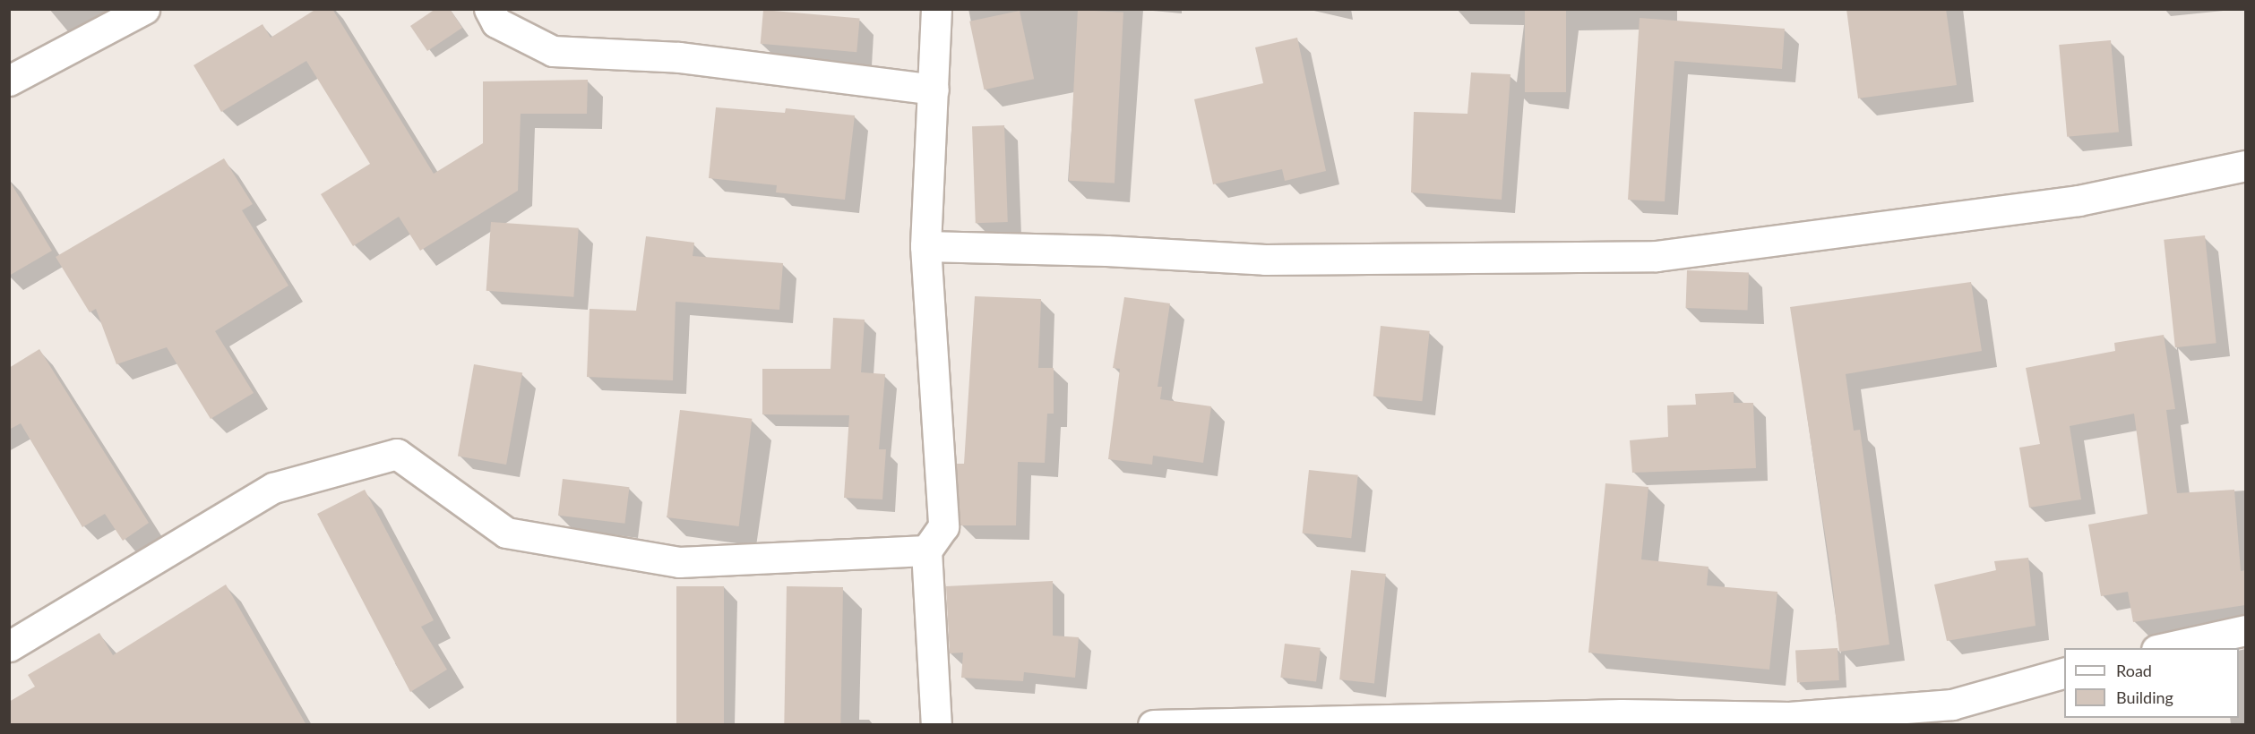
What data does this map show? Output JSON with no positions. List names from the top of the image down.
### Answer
{
  "legend": ["Road", "Building"]
}
